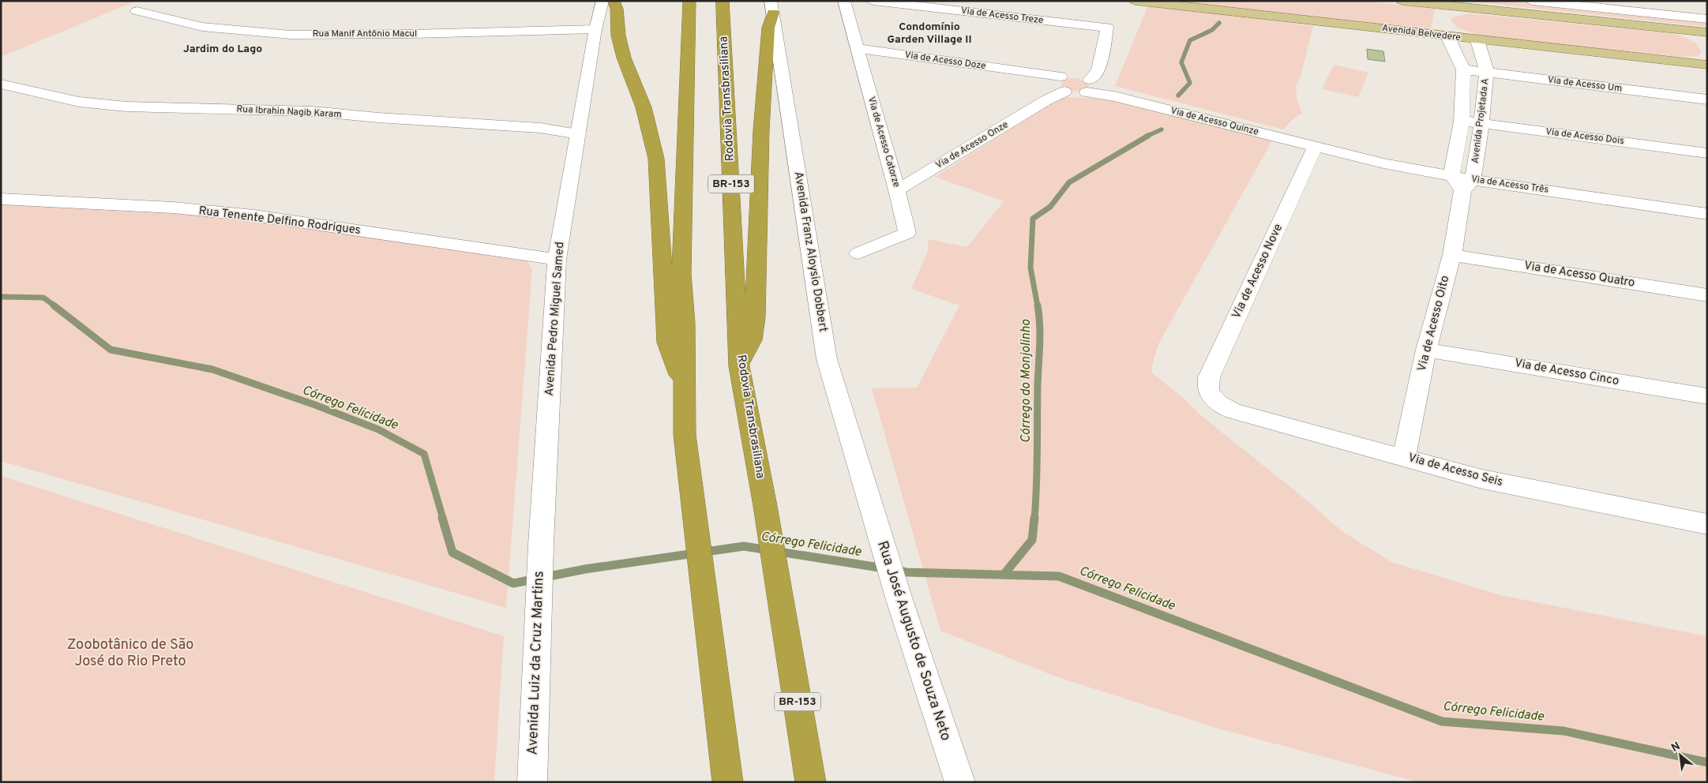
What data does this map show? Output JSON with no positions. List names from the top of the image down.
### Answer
{
  "streets": {
    "highway": ["Rodovia Transbrasiliana", "BR-153"],
    "main road": ["Avenida Belvedere"],
    "street": [
      "Via de Acesso Treze",
      "Rua Manif Antônio Macul",
      "Via de Acesso Doze",
      "Via de Acesso Um",
      "Rua Ibrahin Nagib Karam",
      "Avenida Projetada A",
      "Via de Acesso Quinze",
      "Via de Acesso Dois",
      "Via de Acesso Catorze",
      "Via de Acesso Onze",
      "Via de Acesso Três",
      "Rua Tenente Delfino Rodrigues",
      "Avenida Franz Aloysio Dobbert",
      "Via de Acesso Nove",
      "Via de Acesso Quatro",
      "Avenida Pedro Miguel Samed",
      "Via de Acesso Oito",
      "Via de Acesso Cinco",
      "Via de Acesso Seis",
      "Rua José Augusto de Souza Neto",
      "Avenida Luiz da Cruz Martins"
    ]
  },
  "crossings": [
    ["Via de Acesso Treze", "Via de Acesso Quinze"],
    ["Avenida Belvedere", "Avenida Projetada A"],
    ["Rua Manif Antônio Macul", "Avenida Pedro Miguel Samed"],
    ["Via de Acesso Doze", "Via de Acesso Quinze"],
    ["Via de Acesso Doze", "Via de Acesso Catorze"],
    ["Via de Acesso Doze", "Via de Acesso Onze"],
    ["Via de Acesso Um", "Avenida Projetada A"],
    ["Rua Ibrahin Nagib Karam", "Avenida Pedro Miguel Samed"],
    ["Avenida Projetada A", "Via de Acesso Dois"],
    ["Avenida Projetada A", "Via de Acesso Três"],
    ["Avenida Projetada A", "Via de Acesso Oito"],
    ["Via de Acesso Quinze", "Via de Acesso Onze"],
    ["Via de Acesso Quinze", "Via de Acesso Três"],
    ["Via de Acesso Quinze", "Via de Acesso Nove"],
    ["Via de Acesso Catorze", "Via de Acesso Onze"],
    ["Via de Acesso Três", "Via de Acesso Nove"],
    ["Via de Acesso Três", "Via de Acesso Oito"],
    ["Rua Tenente Delfino Rodrigues", "Avenida Pedro Miguel Samed"],
    ["Avenida Franz Aloysio Dobbert", "Rua José Augusto de Souza Neto"],
    ["Via de Acesso Nove", "Via de Acesso Seis"],
    ["Via de Acesso Quatro", "Via de Acesso Oito"],
    ["Avenida Pedro Miguel Samed", "Avenida Luiz da Cruz Martins"],
    ["Via de Acesso Oito", "Via de Acesso Cinco"],
    ["Via de Acesso Oito", "Via de Acesso Seis"]
  ],
  "districts": ["Condomínio Garden Village II", "Jardim do Lago"],
  "water": ["Córrego do Monjolinho", "Córrego Felicidade"],
  "parks": ["Zoobotânico de São José do Rio Preto"],
  "north": "top left"
}
